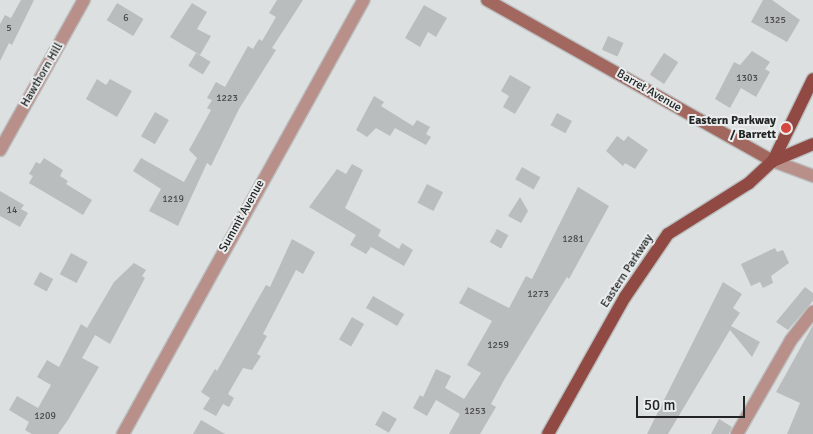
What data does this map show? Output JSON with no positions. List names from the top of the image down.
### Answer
{
  "streets": {
    "main road": ["Eastern Parkway"],
    "street": ["Hawthorn Hill", "Barret Avenue", "Summit Avenue"]
  },
  "crossings": [
    ["Barret Avenue", "Eastern Parkway"]
  ],
  "places": ["Eastern Parkway / Barrett"],
  "house_numbers": [
    "6",
    "1325",
    "5",
    "1303",
    "1223",
    "1219",
    "14",
    "1281",
    "1273",
    "1259",
    "1253",
    "1209"
  ],
  "scale_bar": "50 m"
}
